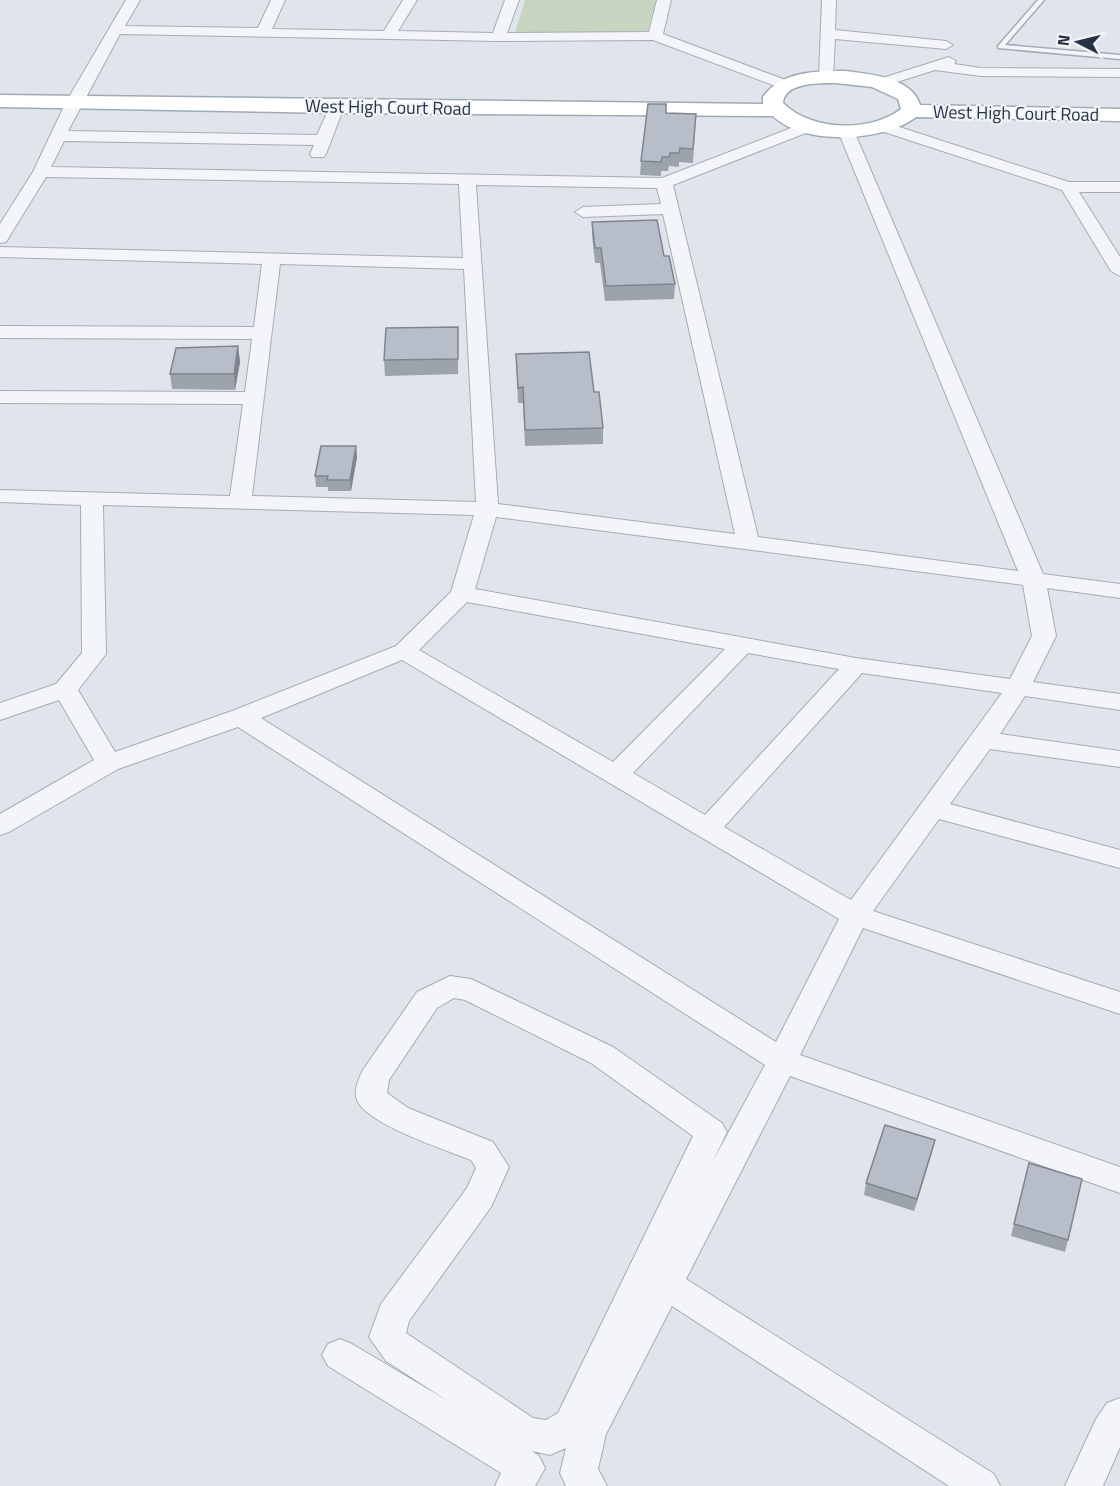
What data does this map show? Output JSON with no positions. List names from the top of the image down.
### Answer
{
  "streets": {
    "main road": ["West High Court Road"]
  },
  "north": "left"
}
